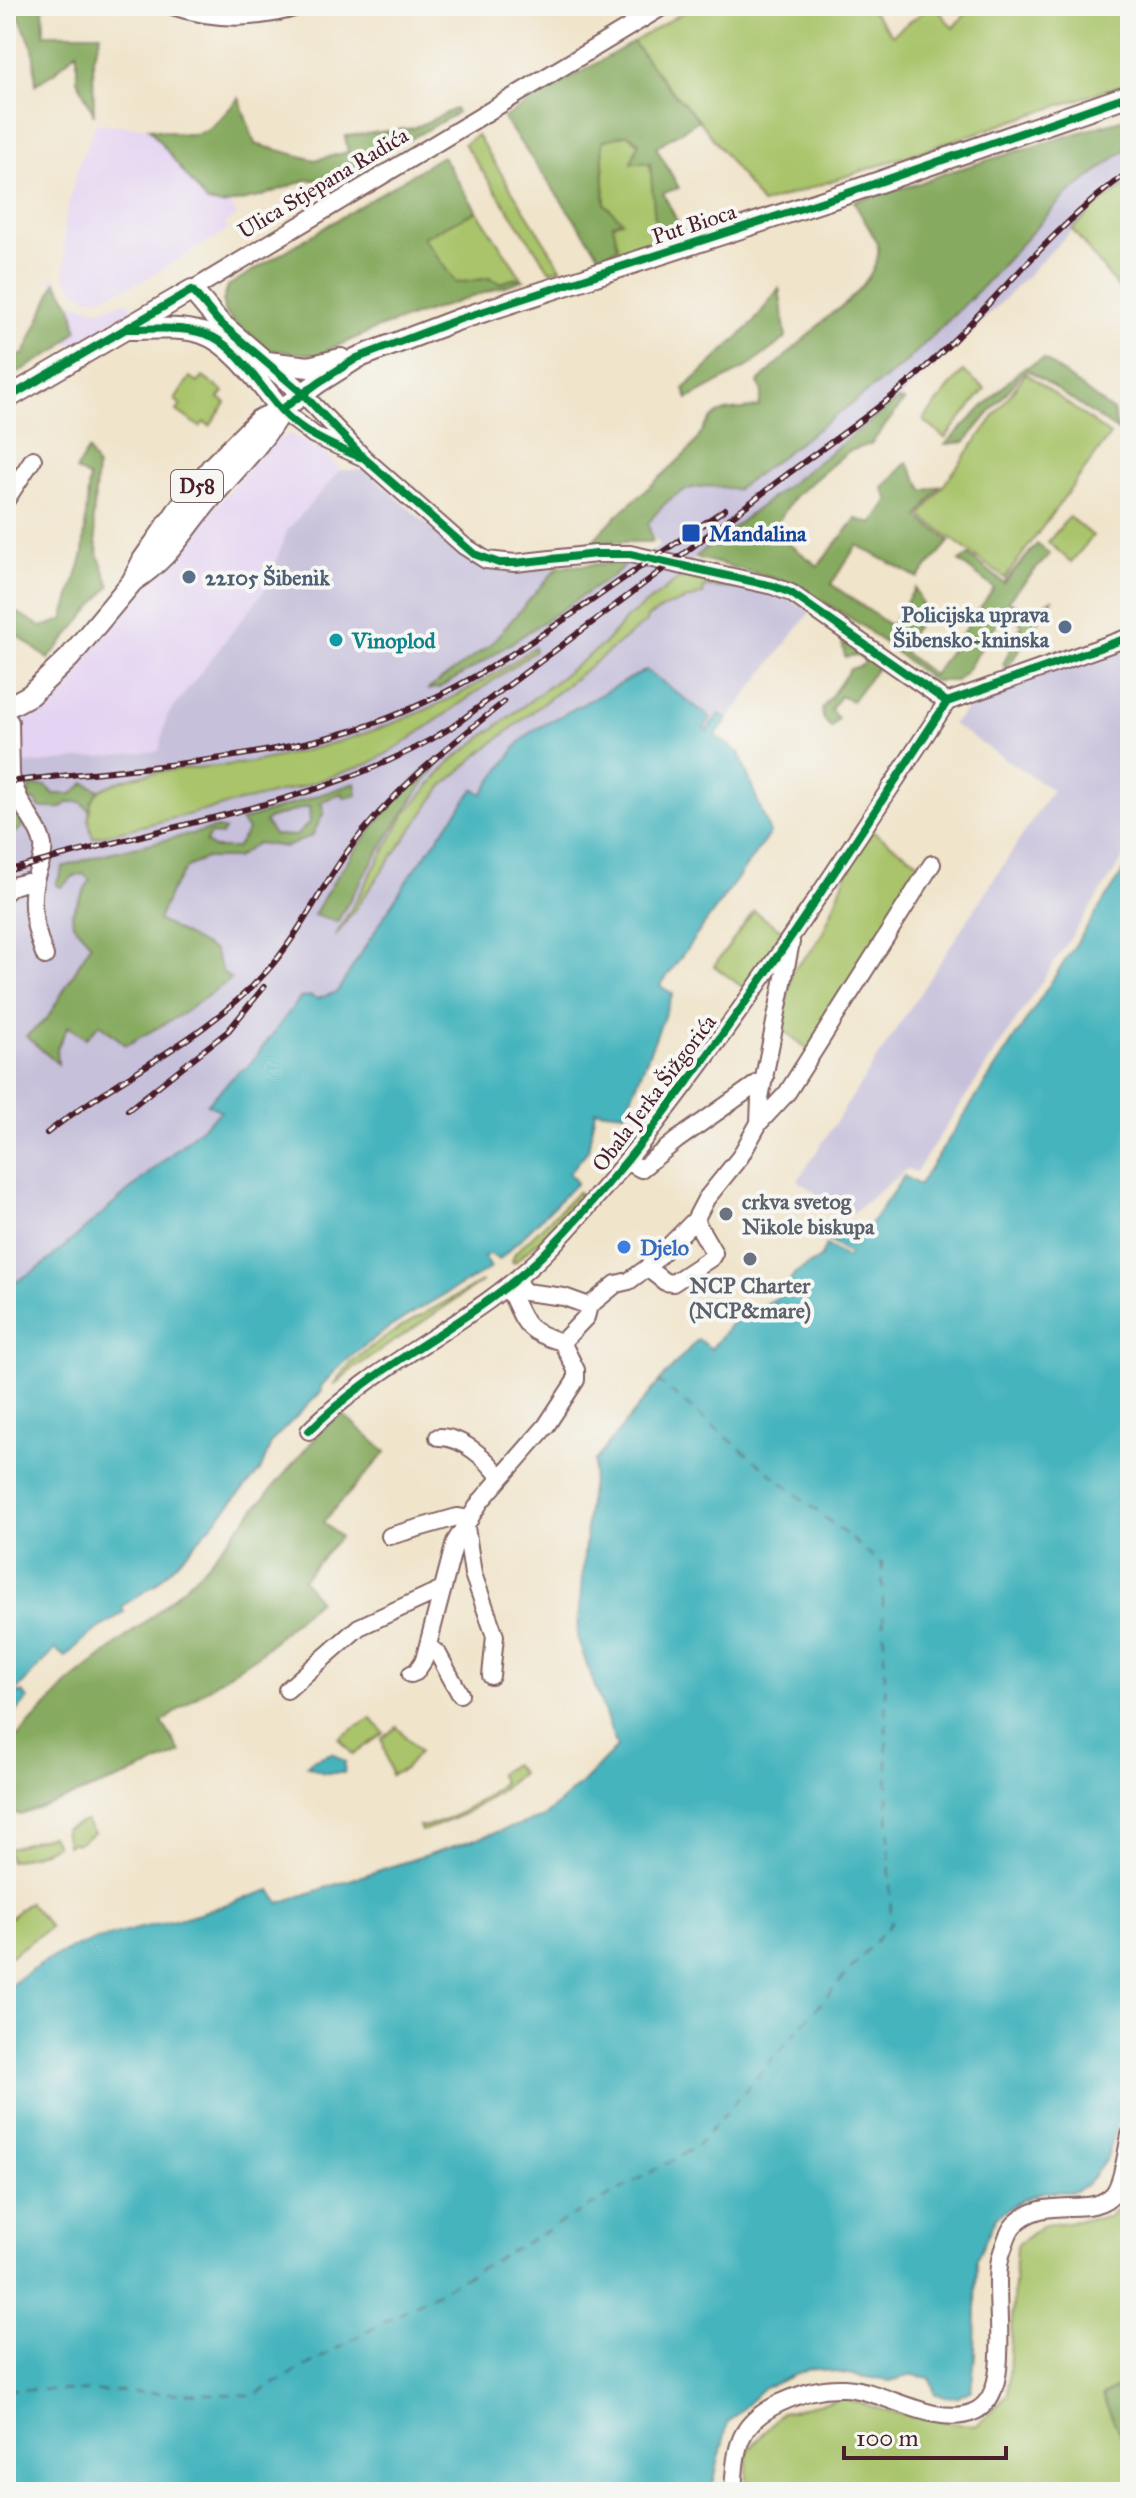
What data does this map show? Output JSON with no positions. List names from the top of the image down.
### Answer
{
  "streets": {
    "main road": ["Ulica Stjepana Radića", "Put Bioca", "D58"],
    "street": ["Obala Jerka Šižgorića"]
  },
  "crossings": [
    ["Put Bioca", "D58"]
  ],
  "places": {
    "transit": ["Mandalina"],
    "other": [
      "22105 Šibenik",
      "Policijska uprava Šibensko-kninska",
      "Vinoplod",
      "crkva svetog Nikole biskupa",
      "Djelo",
      "NCP Charter (NCP&mare)"
    ]
  },
  "scale_bar": "100 m"
}
